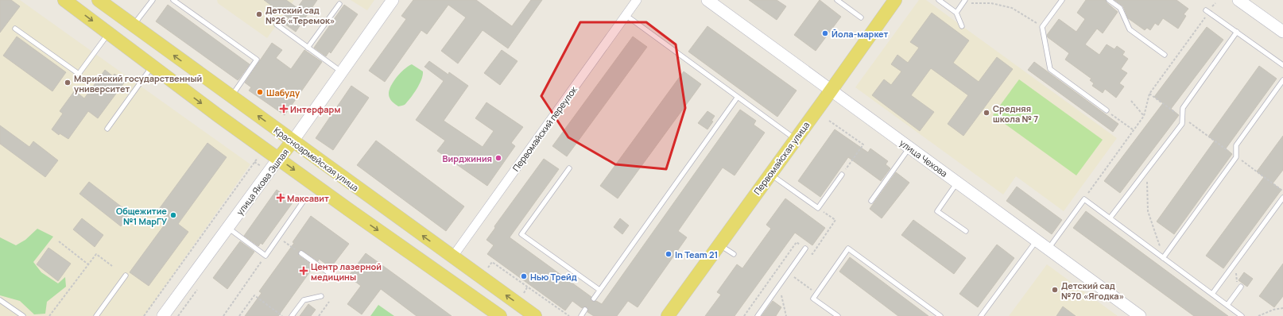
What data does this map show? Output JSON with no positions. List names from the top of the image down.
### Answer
{
  "streets": {
    "main road": ["Первомайская улица", "Красноармейская улица", "улица Якова Эшпая"],
    "street": ["Первомайский переулок", "улица Чехова"]
  },
  "crossings": [
    ["Первомайский переулок", "Красноармейская улица"],
    ["Первомайская улица", "улица Чехова"],
    ["Красноармейская улица", "улица Якова Эшпая"]
  ],
  "places": {
    "other": [
      "Детский сад №26 «Теремок»",
      "Йола-маркет",
      "Марийский государственный университет",
      "Шабуду",
      "Средняя школа № 7",
      "Вирджиния",
      "Общежитие №1 МарГУ",
      "In Team 21",
      "Нью Трейд",
      "Детский сад №70 «Ягодка»"
    ],
    "health": ["Интерфарм", "Максавит", "Центр лазерной медицины"]
  }
}
